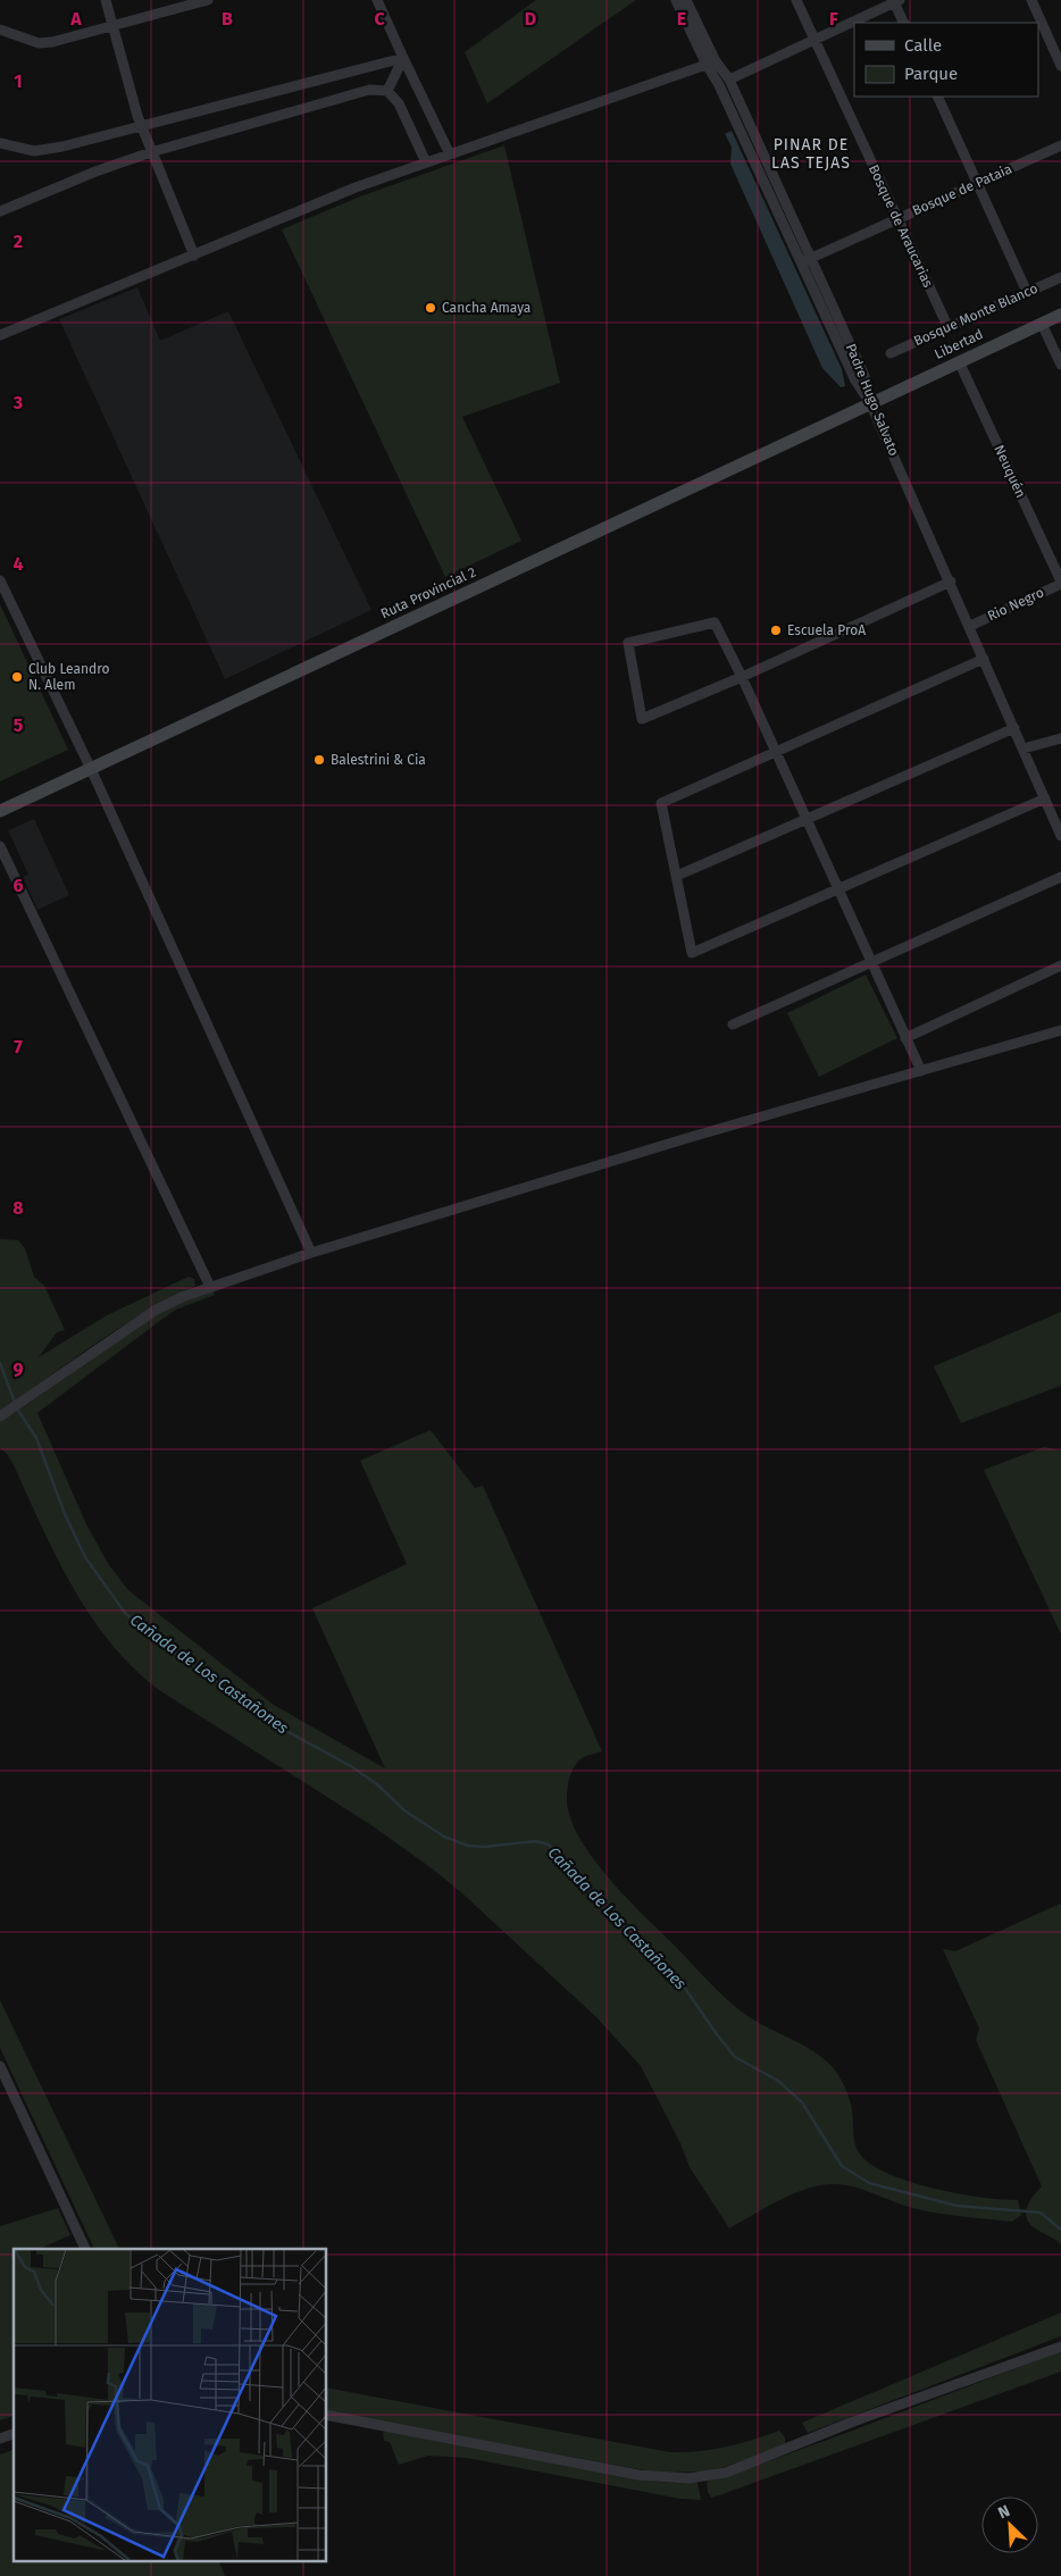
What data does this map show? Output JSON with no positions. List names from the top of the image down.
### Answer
{
  "streets": {
    "main road": ["Libertad", "Ruta Provincial 2"],
    "street": [
      "Bosque de Pataia",
      "Bosque de Araucarias",
      "Bosque Monte Blanco",
      "Padre Hugo Salvato",
      "Neuquén",
      "Rio Negro"
    ]
  },
  "crossings": [
    ["Bosque de Pataia", "Bosque de Araucarias"],
    ["Bosque de Pataia", "Padre Hugo Salvato"],
    ["Bosque de Araucarias", "Bosque Monte Blanco"],
    ["Libertad", "Padre Hugo Salvato"],
    ["Libertad", "Neuquén"],
    ["Libertad", "Ruta Provincial 2"],
    ["Padre Hugo Salvato", "Ruta Provincial 2"],
    ["Padre Hugo Salvato", "Rio Negro"],
    ["Neuquén", "Rio Negro"]
  ],
  "districts": ["PINAR DE LAS TEJAS"],
  "water": ["Cañada de Los Castañones"],
  "places": [
    "Cancha Amaya",
    "Escuela ProA",
    "Club Leandro N. Alem",
    "Balestrini & Cia"
  ],
  "legend": ["Calle", "Parque"],
  "north": "top left",
  "grid": {
    "columns": [
      "A",
      "B",
      "C",
      "D",
      "E",
      "F"
    ],
    "rows": [
      "1",
      "2",
      "3",
      "4",
      "5",
      "6",
      "7",
      "8",
      "9"
    ]
  }
}
